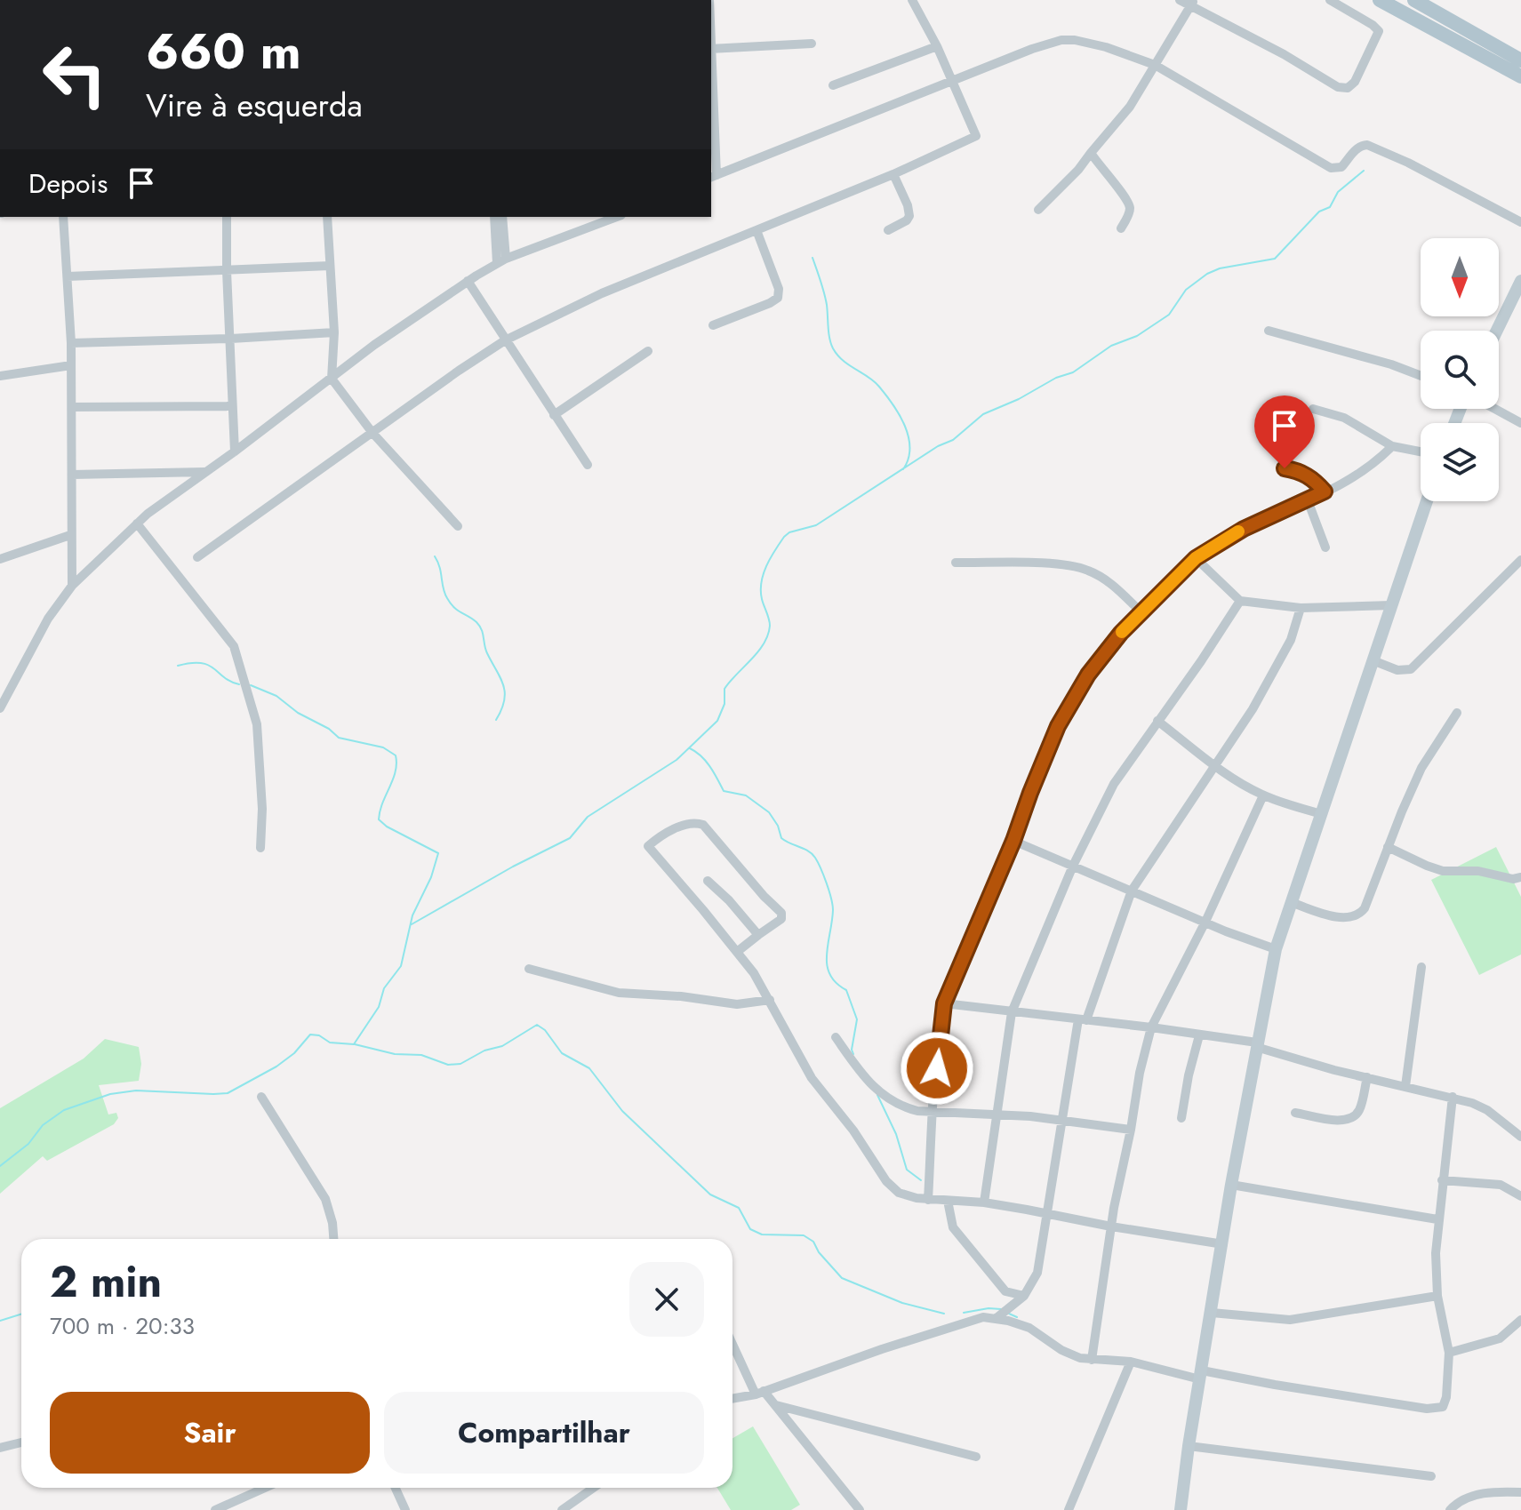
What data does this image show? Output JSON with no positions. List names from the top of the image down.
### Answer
{
  "north": "bottom",
  "page": {
    "turn": ["660 m", "Vire à esquerda"],
    "then": "Depois",
    "heading": ["2 min", "700 m · 20:33"],
    "buttons": ["Sair", "Compartilhar"]
  }
}
